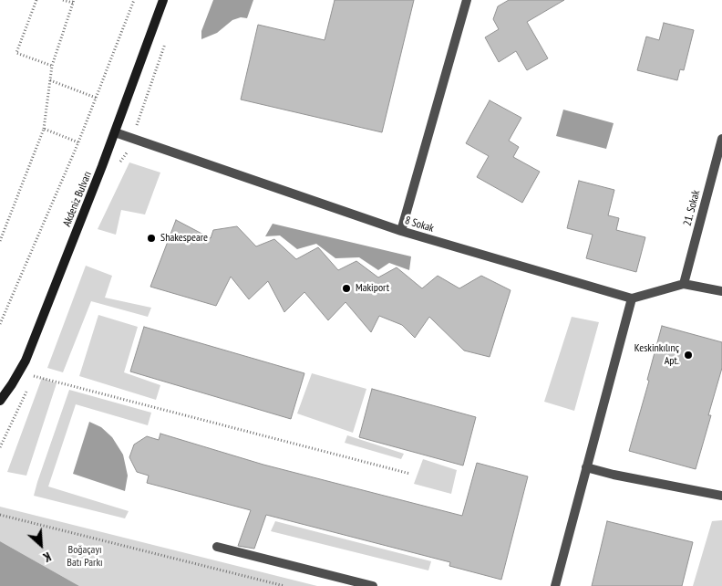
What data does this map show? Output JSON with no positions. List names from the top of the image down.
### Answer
{
  "streets": {
    "main road": ["Akdeniz Bulvarı"],
    "street": ["21. Sokak", "8 Sokak"]
  },
  "crossings": [
    ["Akdeniz Bulvarı", "8 Sokak"]
  ],
  "parks": ["Boğaçayı Batı Parkı"],
  "places": ["Shakespeare", "Makiport", "Keskinkılınç Apt."],
  "north": "bottom right"
}
